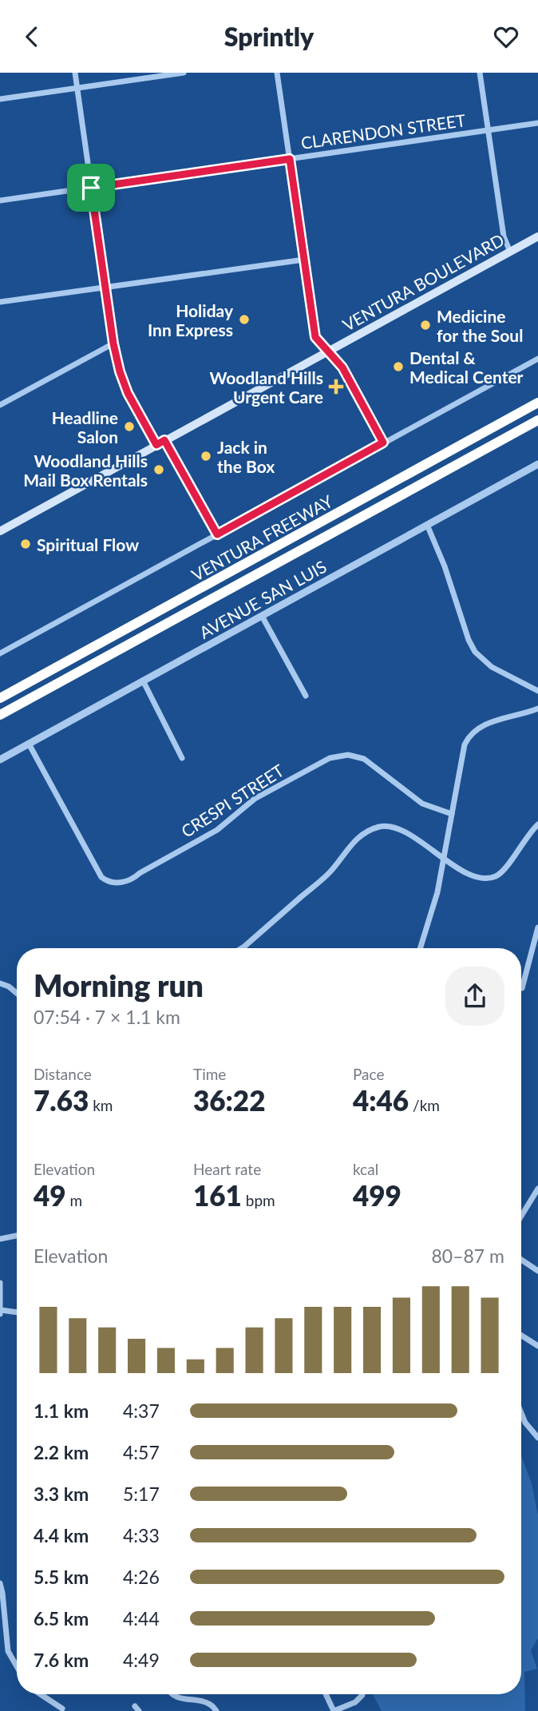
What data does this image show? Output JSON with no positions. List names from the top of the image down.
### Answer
{
  "streets": {
    "highway": ["VENTURA FREEWAY"],
    "main road": ["VENTURA BOULEVARD"],
    "street": ["CLARENDON STREET", "AVENUE SAN LUIS", "CRESPI STREET"]
  },
  "crossings": [
    ["AVENUE SAN LUIS", "CRESPI STREET"]
  ],
  "places": {
    "other": [
      "Holiday Inn Express",
      "Medicine for the Soul",
      "Dental & Medical Center",
      "Headline Salon",
      "Jack in the Box",
      "Woodland Hills Mail Box Rentals",
      "Spiritual Flow"
    ],
    "health": ["Woodland Hills Urgent Care"]
  },
  "page": {
    "header": "Sprintly",
    "heading": ["Morning run", "07:54 · 7 × 1.1 km"],
    "stats": [
      ["Distance", "7.63 km"],
      ["Time", "36:22"],
      ["Pace", "4:46 /km"],
      ["Elevation", "49 m"],
      ["Heart rate", "161 bpm"],
      ["kcal", "499"]
    ],
    "chart": ["Elevation", "80–87 m"],
    "list": [
      {
        "name": "1.1 km",
        "note": "4:37"
      },
      {
        "name": "2.2 km",
        "note": "4:57"
      },
      {
        "name": "3.3 km",
        "note": "5:17"
      },
      {
        "name": "4.4 km",
        "note": "4:33"
      },
      {
        "name": "5.5 km",
        "note": "4:26"
      },
      {
        "name": "6.5 km",
        "note": "4:44"
      },
      {
        "name": "7.6 km",
        "note": "4:49"
      }
    ]
  }
}
